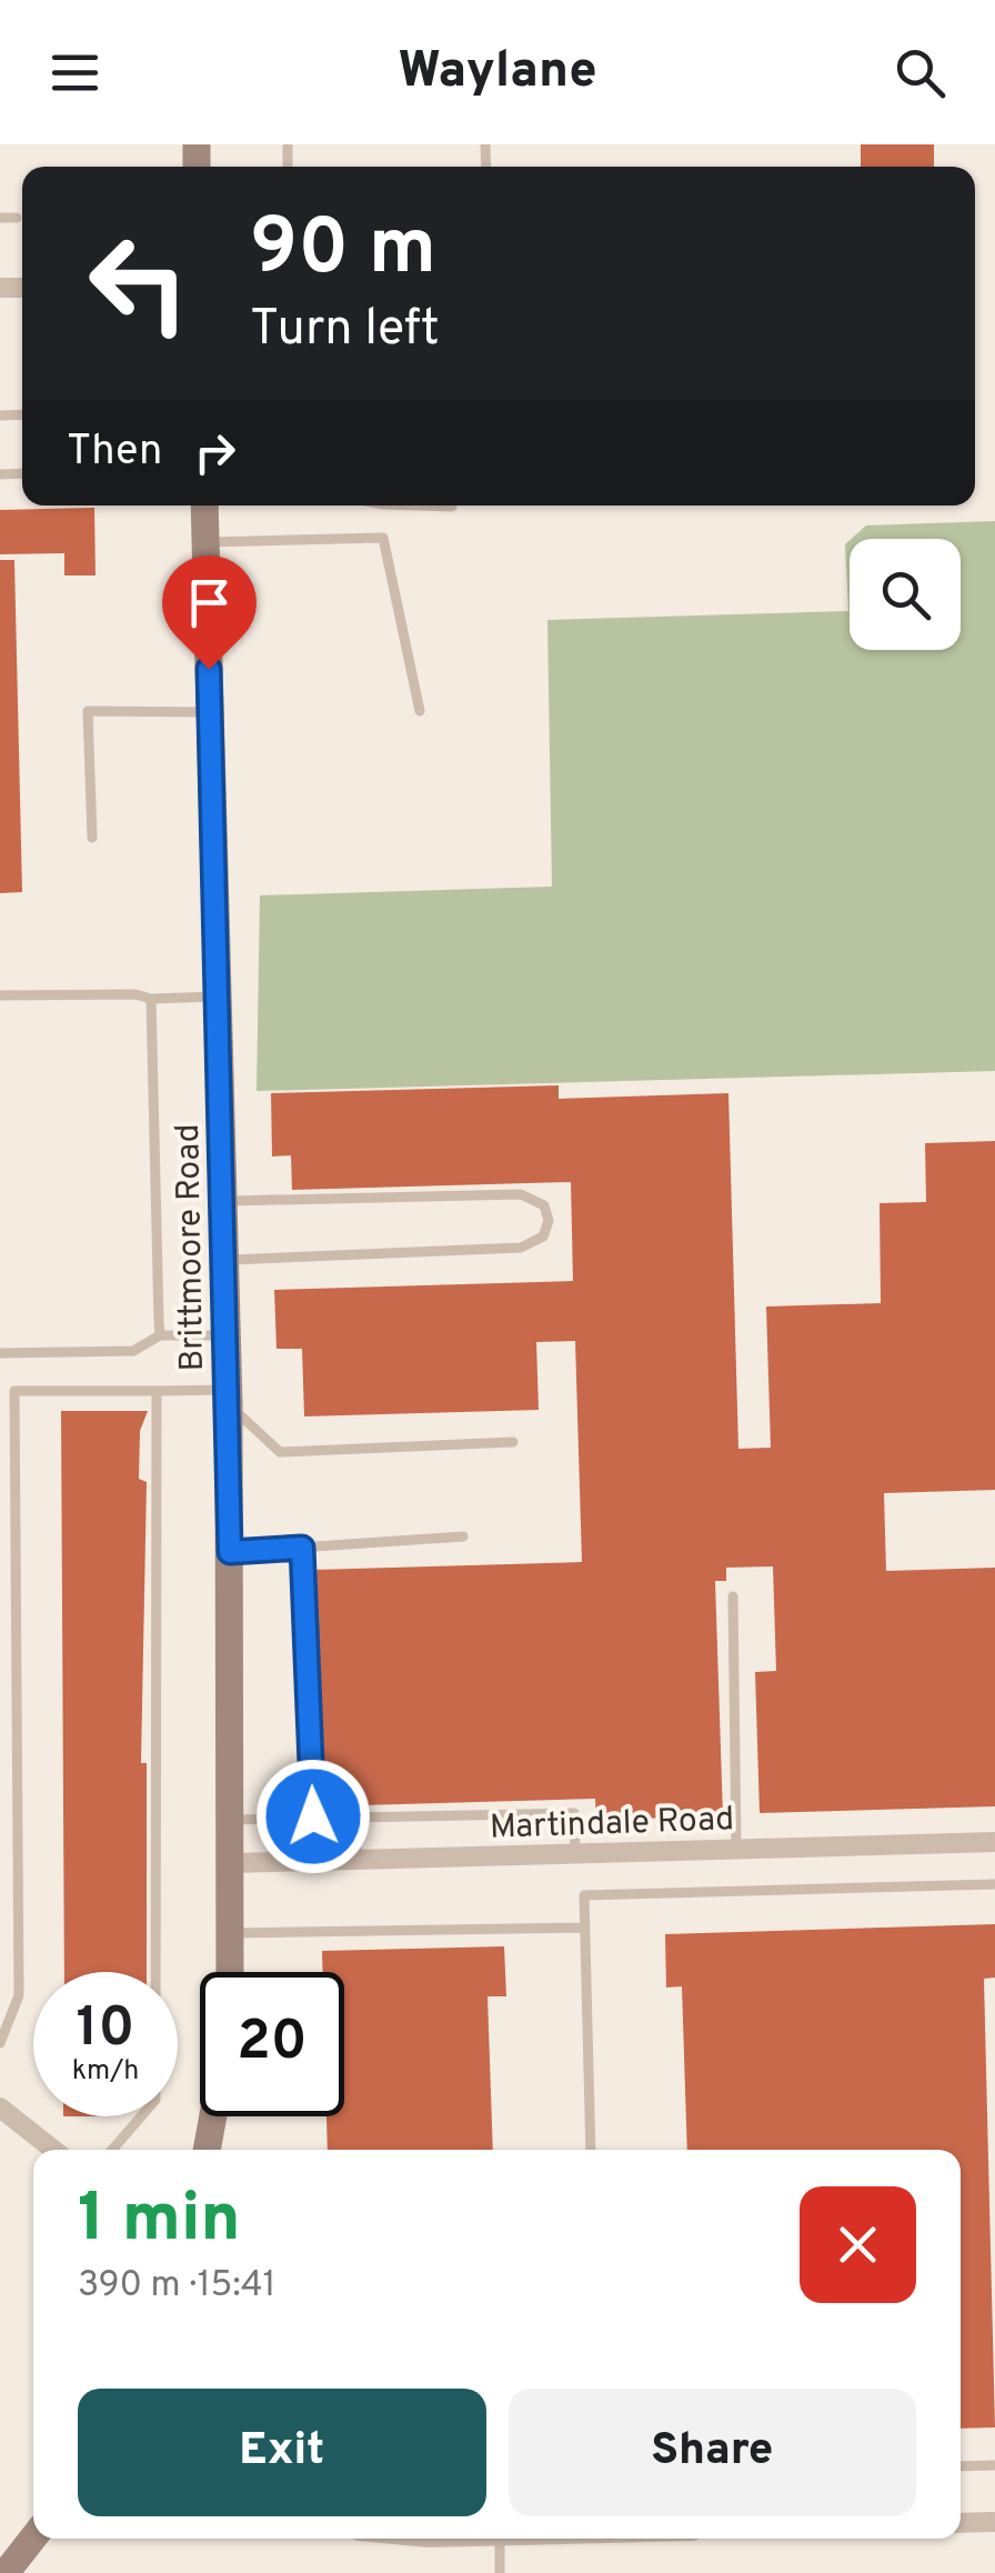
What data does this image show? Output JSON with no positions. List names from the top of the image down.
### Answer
{
  "streets": {
    "main road": ["Brittmoore Road"],
    "street": ["Martindale Road"]
  },
  "crossings": [
    ["Brittmoore Road", "Martindale Road"]
  ],
  "page": {
    "header": "Waylane",
    "turn": ["90 m", "Turn left"],
    "then": "Then",
    "speed": "10 km/h",
    "limit": "20",
    "heading": ["1 min", "390 m · 15:41"],
    "buttons": ["Exit", "Share"]
  }
}
